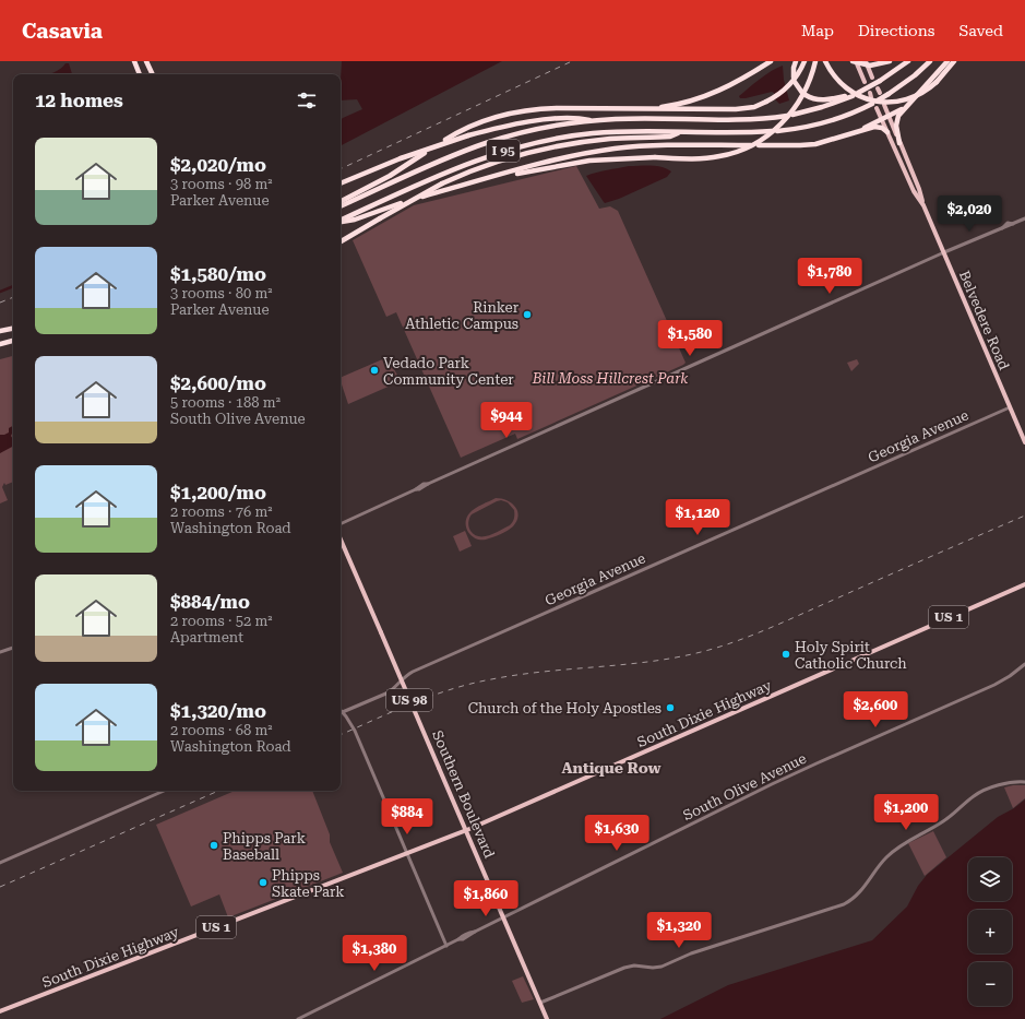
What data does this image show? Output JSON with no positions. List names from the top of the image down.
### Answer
{
  "streets": {
    "highway": ["I 95"],
    "main road": [
      "Belvedere Road",
      "US 1",
      "US 98",
      "South Dixie Highway",
      "Southern Boulevard"
    ],
    "street": ["Georgia Avenue", "South Olive Avenue"]
  },
  "crossings": [
    ["Belvedere Road", "Georgia Avenue"],
    ["South Dixie Highway", "Southern Boulevard"],
    ["South Olive Avenue", "Southern Boulevard"]
  ],
  "districts": ["Antique Row"],
  "parks": ["Bill Moss Hillcrest Park"],
  "places": [
    "Rinker Athletic Campus",
    "Vedado Park Community Center",
    "Holy Spirit Catholic Church",
    "Church of the Holy Apostles",
    "Phipps Park Baseball",
    "Phipps Skate Park"
  ],
  "page": {
    "header": "Casavia",
    "nav": ["Map", "Directions", "Saved"],
    "heading": "12 homes",
    "list": [
      {
        "name": "$2,020/mo",
        "note": "3 rooms · 98 m² · Parker Avenue"
      },
      {
        "name": "$1,580/mo",
        "note": "3 rooms · 80 m² · Parker Avenue"
      },
      {
        "name": "$2,600/mo",
        "note": "5 rooms · 188 m² · South Olive Avenue"
      },
      {
        "name": "$1,200/mo",
        "note": "2 rooms · 76 m² · Washington Road"
      },
      {
        "name": "$884/mo",
        "note": "2 rooms · 52 m² · Apartment"
      },
      {
        "name": "$1,320/mo",
        "note": "2 rooms · 68 m² · Washington Road"
      }
    ],
    "price": [
      "$2,020",
      "$1,780",
      "$1,580",
      "$944",
      "$1,120",
      "$2,600",
      "$1,200",
      "$884",
      "$1,630",
      "$1,860",
      "$1,320",
      "$1,380"
    ],
    "map_buttons": ["+", "−"]
  }
}
